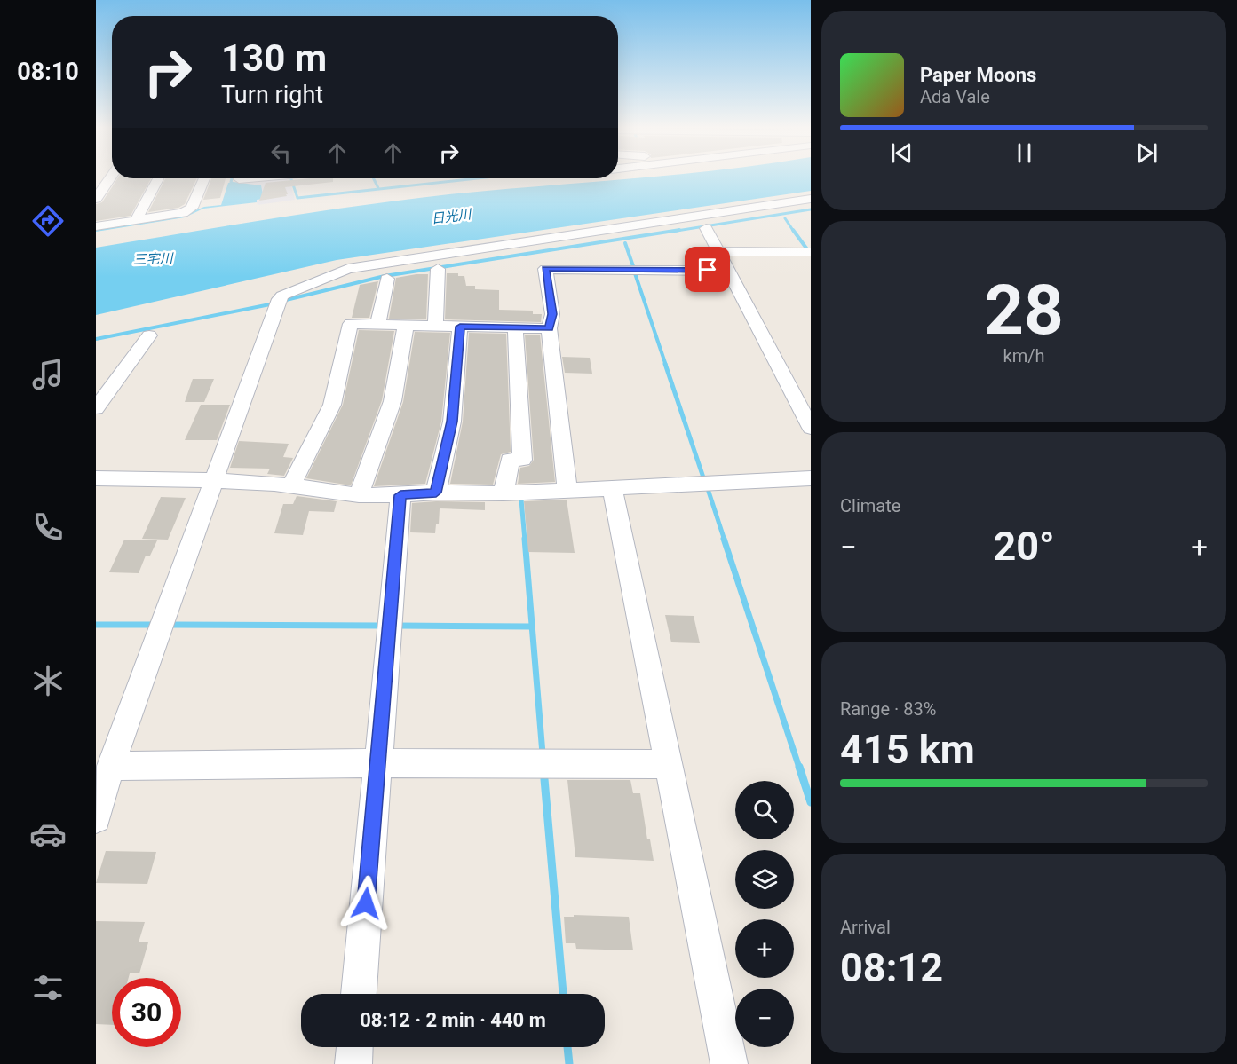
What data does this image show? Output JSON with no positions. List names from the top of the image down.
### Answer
{
  "water": ["日光川", "三宅川"],
  "page": {
    "tabs": "08:10",
    "turn": ["130 m", "Turn right"],
    "song": ["Paper Moons", "Ada Vale"],
    "tile": [
      ["28", "km/h"],
      "Climate",
      ["Range · 83%", "415 km"],
      ["Arrival", "08:12"]
    ],
    "heat": ["−", "20°", "+"],
    "map_buttons": ["+", "−"],
    "limit": "30",
    "trip": "08:12 · 2 min · 440 m"
  }
}
